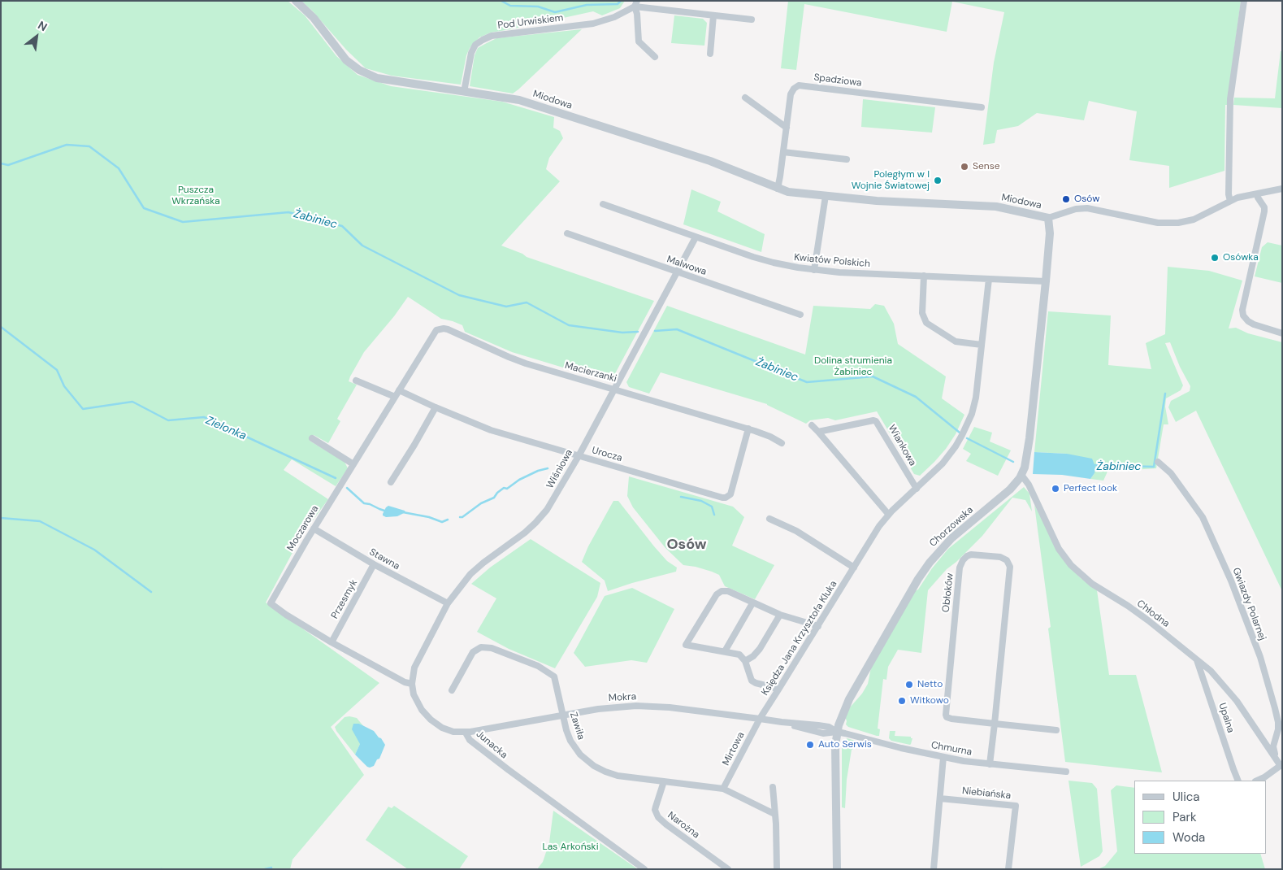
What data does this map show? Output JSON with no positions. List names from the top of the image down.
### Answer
{
  "streets": {
    "street": [
      "Pod Urwiskiem",
      "Spadziowa",
      "Miodowa",
      "Kwiatów Polskich",
      "Malwowa",
      "Macierzanki",
      "Wiankowa",
      "Urocza",
      "Wiśniowa",
      "Chorzowska",
      "Moczarowa",
      "Stawna",
      "Obłoków",
      "Przesmyk",
      "Gwiazdy Polarnej",
      "Chłodna",
      "Księdza Jana Krzysztofa Kluka",
      "Mokra",
      "Upalna",
      "Zawiła",
      "Junacka",
      "Mirtowa",
      "Chmurna",
      "Niebiańska",
      "Narożna"
    ]
  },
  "crossings": [
    ["Pod Urwiskiem", "Miodowa"],
    ["Spadziowa", "Miodowa"],
    ["Miodowa", "Chorzowska"],
    ["Kwiatów Polskich", "Wiśniowa"],
    ["Kwiatów Polskich", "Chorzowska"],
    ["Kwiatów Polskich", "Księdza Jana Krzysztofa Kluka"],
    ["Malwowa", "Wiśniowa"],
    ["Macierzanki", "Urocza"],
    ["Macierzanki", "Wiśniowa"],
    ["Macierzanki", "Moczarowa"],
    ["Wiankowa", "Księdza Jana Krzysztofa Kluka"],
    ["Urocza", "Wiśniowa"],
    ["Urocza", "Moczarowa"],
    ["Wiśniowa", "Stawna"],
    ["Wiśniowa", "Junacka"],
    ["Chorzowska", "Chłodna"],
    ["Chorzowska", "Mokra"],
    ["Chorzowska", "Chmurna"],
    ["Moczarowa", "Stawna"],
    ["Moczarowa", "Przesmyk"],
    ["Stawna", "Przesmyk"],
    ["Obłoków", "Chmurna"],
    ["Gwiazdy Polarnej", "Chłodna"],
    ["Chłodna", "Upalna"],
    ["Księdza Jana Krzysztofa Kluka", "Mokra"],
    ["Księdza Jana Krzysztofa Kluka", "Mirtowa"],
    ["Mokra", "Zawiła"],
    ["Mokra", "Junacka"],
    ["Mokra", "Mirtowa"],
    ["Mokra", "Chmurna"],
    ["Zawiła", "Mirtowa"],
    ["Zawiła", "Narożna"]
  ],
  "districts": ["Osów"],
  "water": ["Żabiniec", "Zielonka"],
  "parks": ["Puszcza Wkrzańska", "Dolina strumienia Żabiniec", "Las Arkoński"],
  "places": [
    "Sense",
    "Poległym w I Wojnie Światowej",
    "Osów",
    "Osówka",
    "Perfect look",
    "Netto",
    "Witkowo",
    "Auto Serwis"
  ],
  "legend": ["Ulica", "Park", "Woda"],
  "north": "top right"
}
